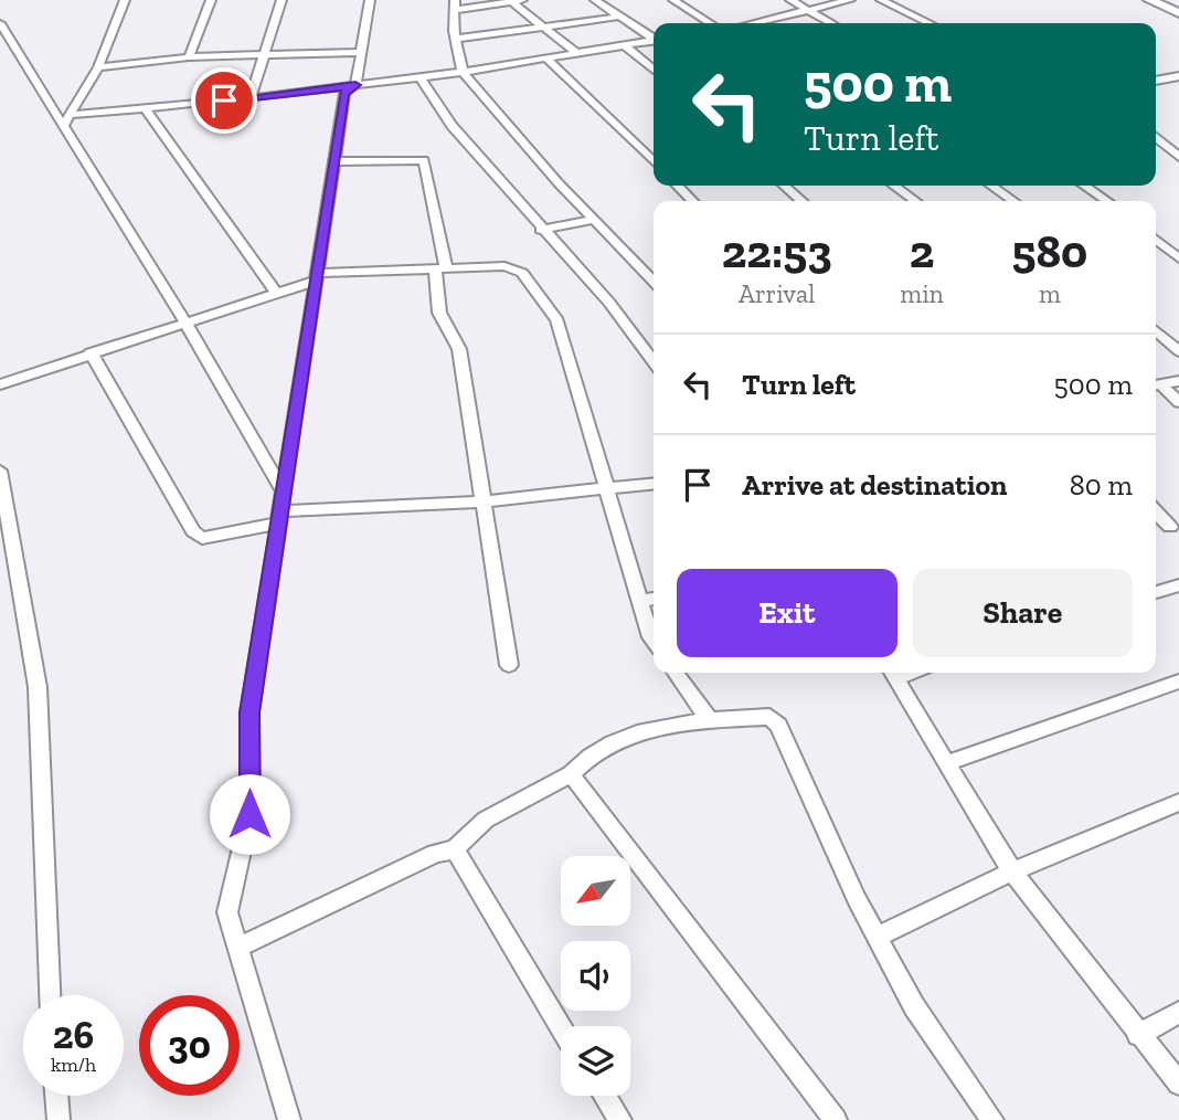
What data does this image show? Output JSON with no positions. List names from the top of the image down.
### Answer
{
  "north": "bottom left",
  "page": {
    "turn": ["500 m", "Turn left"],
    "eta": [
      "22:53",
      "Arrival",
      "2",
      "min",
      "580",
      "m"
    ],
    "list": [
      {
        "name": "Turn left",
        "value": "500 m"
      },
      {
        "name": "Arrive at destination",
        "value": "80 m"
      }
    ],
    "buttons": ["Exit", "Share"],
    "speed": "26 km/h",
    "limit": "30"
  }
}
